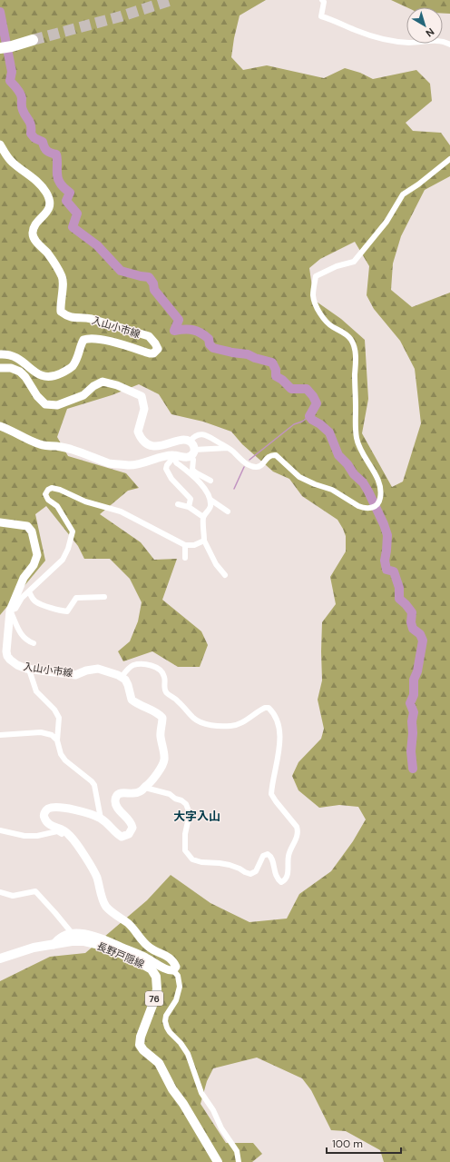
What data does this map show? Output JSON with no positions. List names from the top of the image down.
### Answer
{
  "streets": {
    "main road": ["入山小市線", "長野戸隠線", "76"]
  },
  "districts": ["大字入山"],
  "scale_bar": "100 m",
  "north": "bottom right"
}
